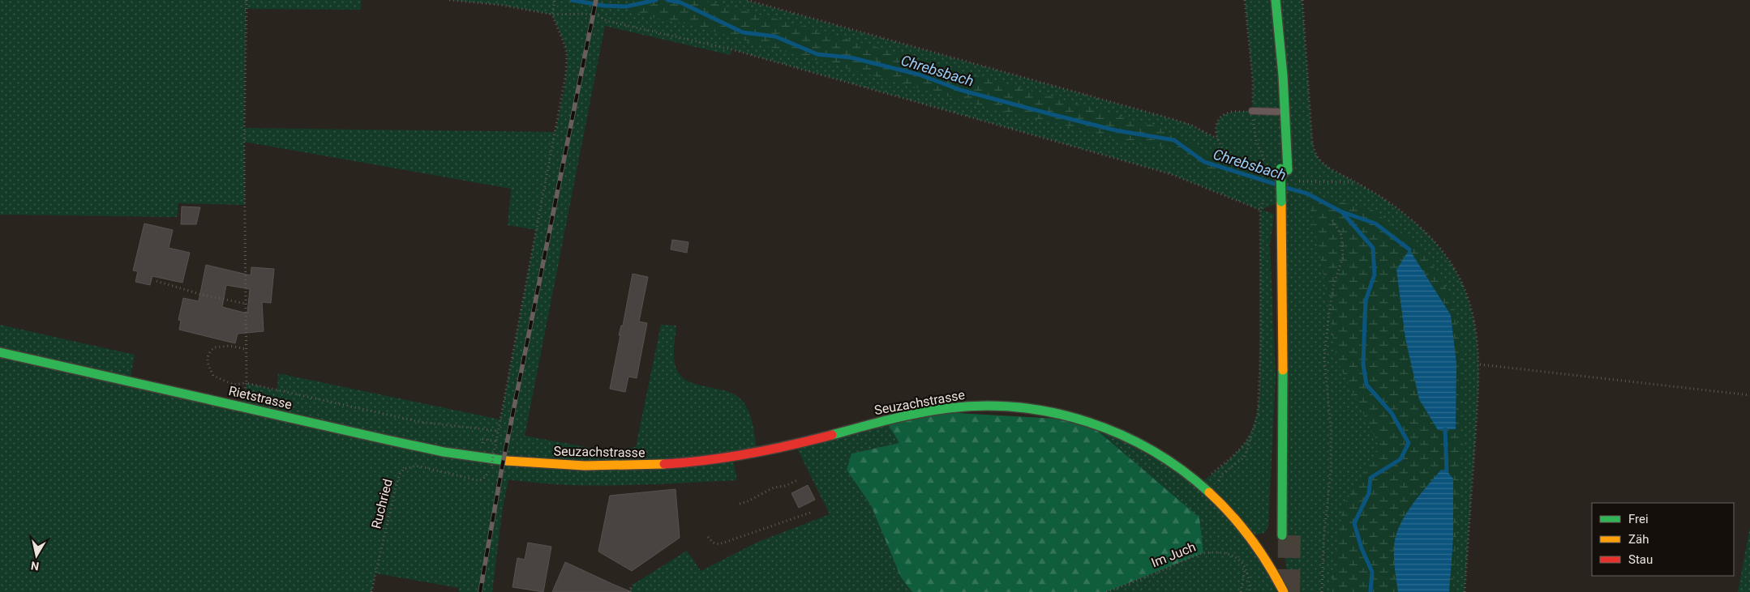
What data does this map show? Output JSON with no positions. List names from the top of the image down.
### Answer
{
  "streets": {
    "main road": ["Rietstrasse", "Seuzachstrasse"],
    "path": ["Ruchried", "Im Juch"]
  },
  "crossings": [
    ["Rietstrasse", "Seuzachstrasse"]
  ],
  "water": ["Chrebsbach"],
  "legend": ["Frei", "Zäh", "Stau"],
  "north": "bottom"
}
